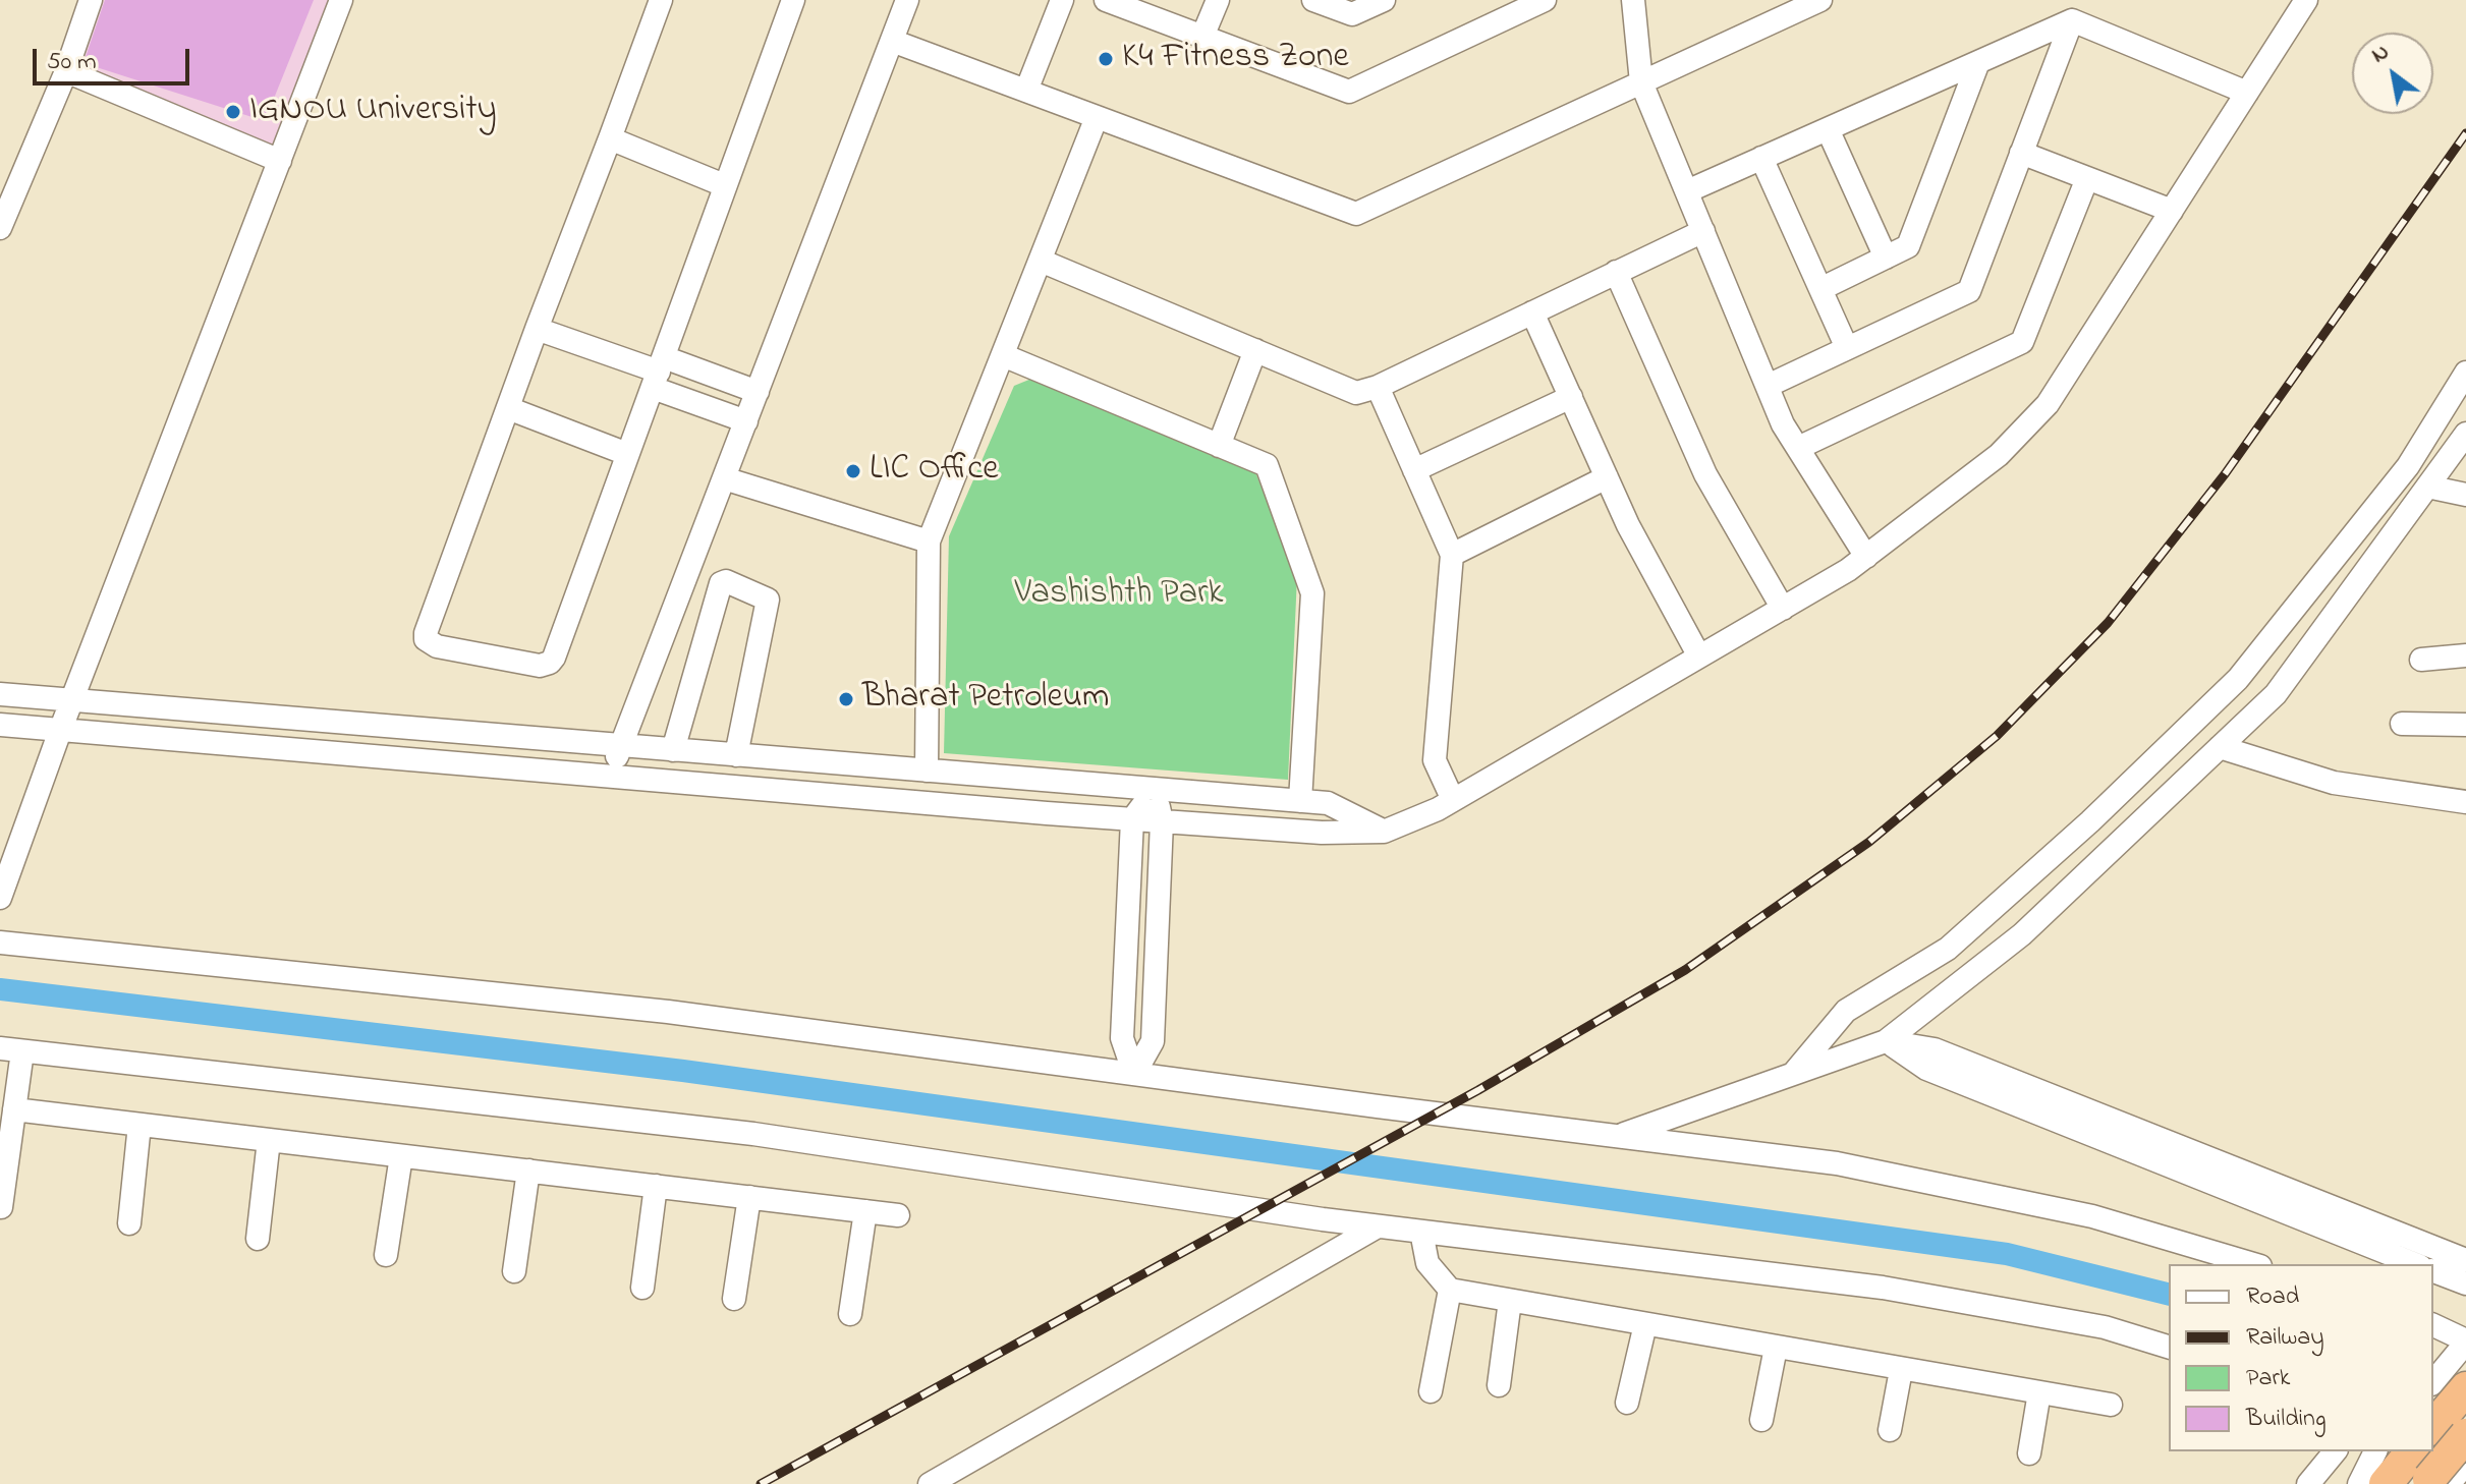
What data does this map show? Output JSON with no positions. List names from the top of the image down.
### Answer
{
  "parks": ["Vashishth Park"],
  "places": [
    "K4 Fitness Zone",
    "IGNOU University",
    "LIC Office",
    "Bharat Petroleum"
  ],
  "legend": [
    "Road",
    "Railway",
    "Park",
    "Building"
  ],
  "scale_bar": "50 m",
  "north": "top left"
}
